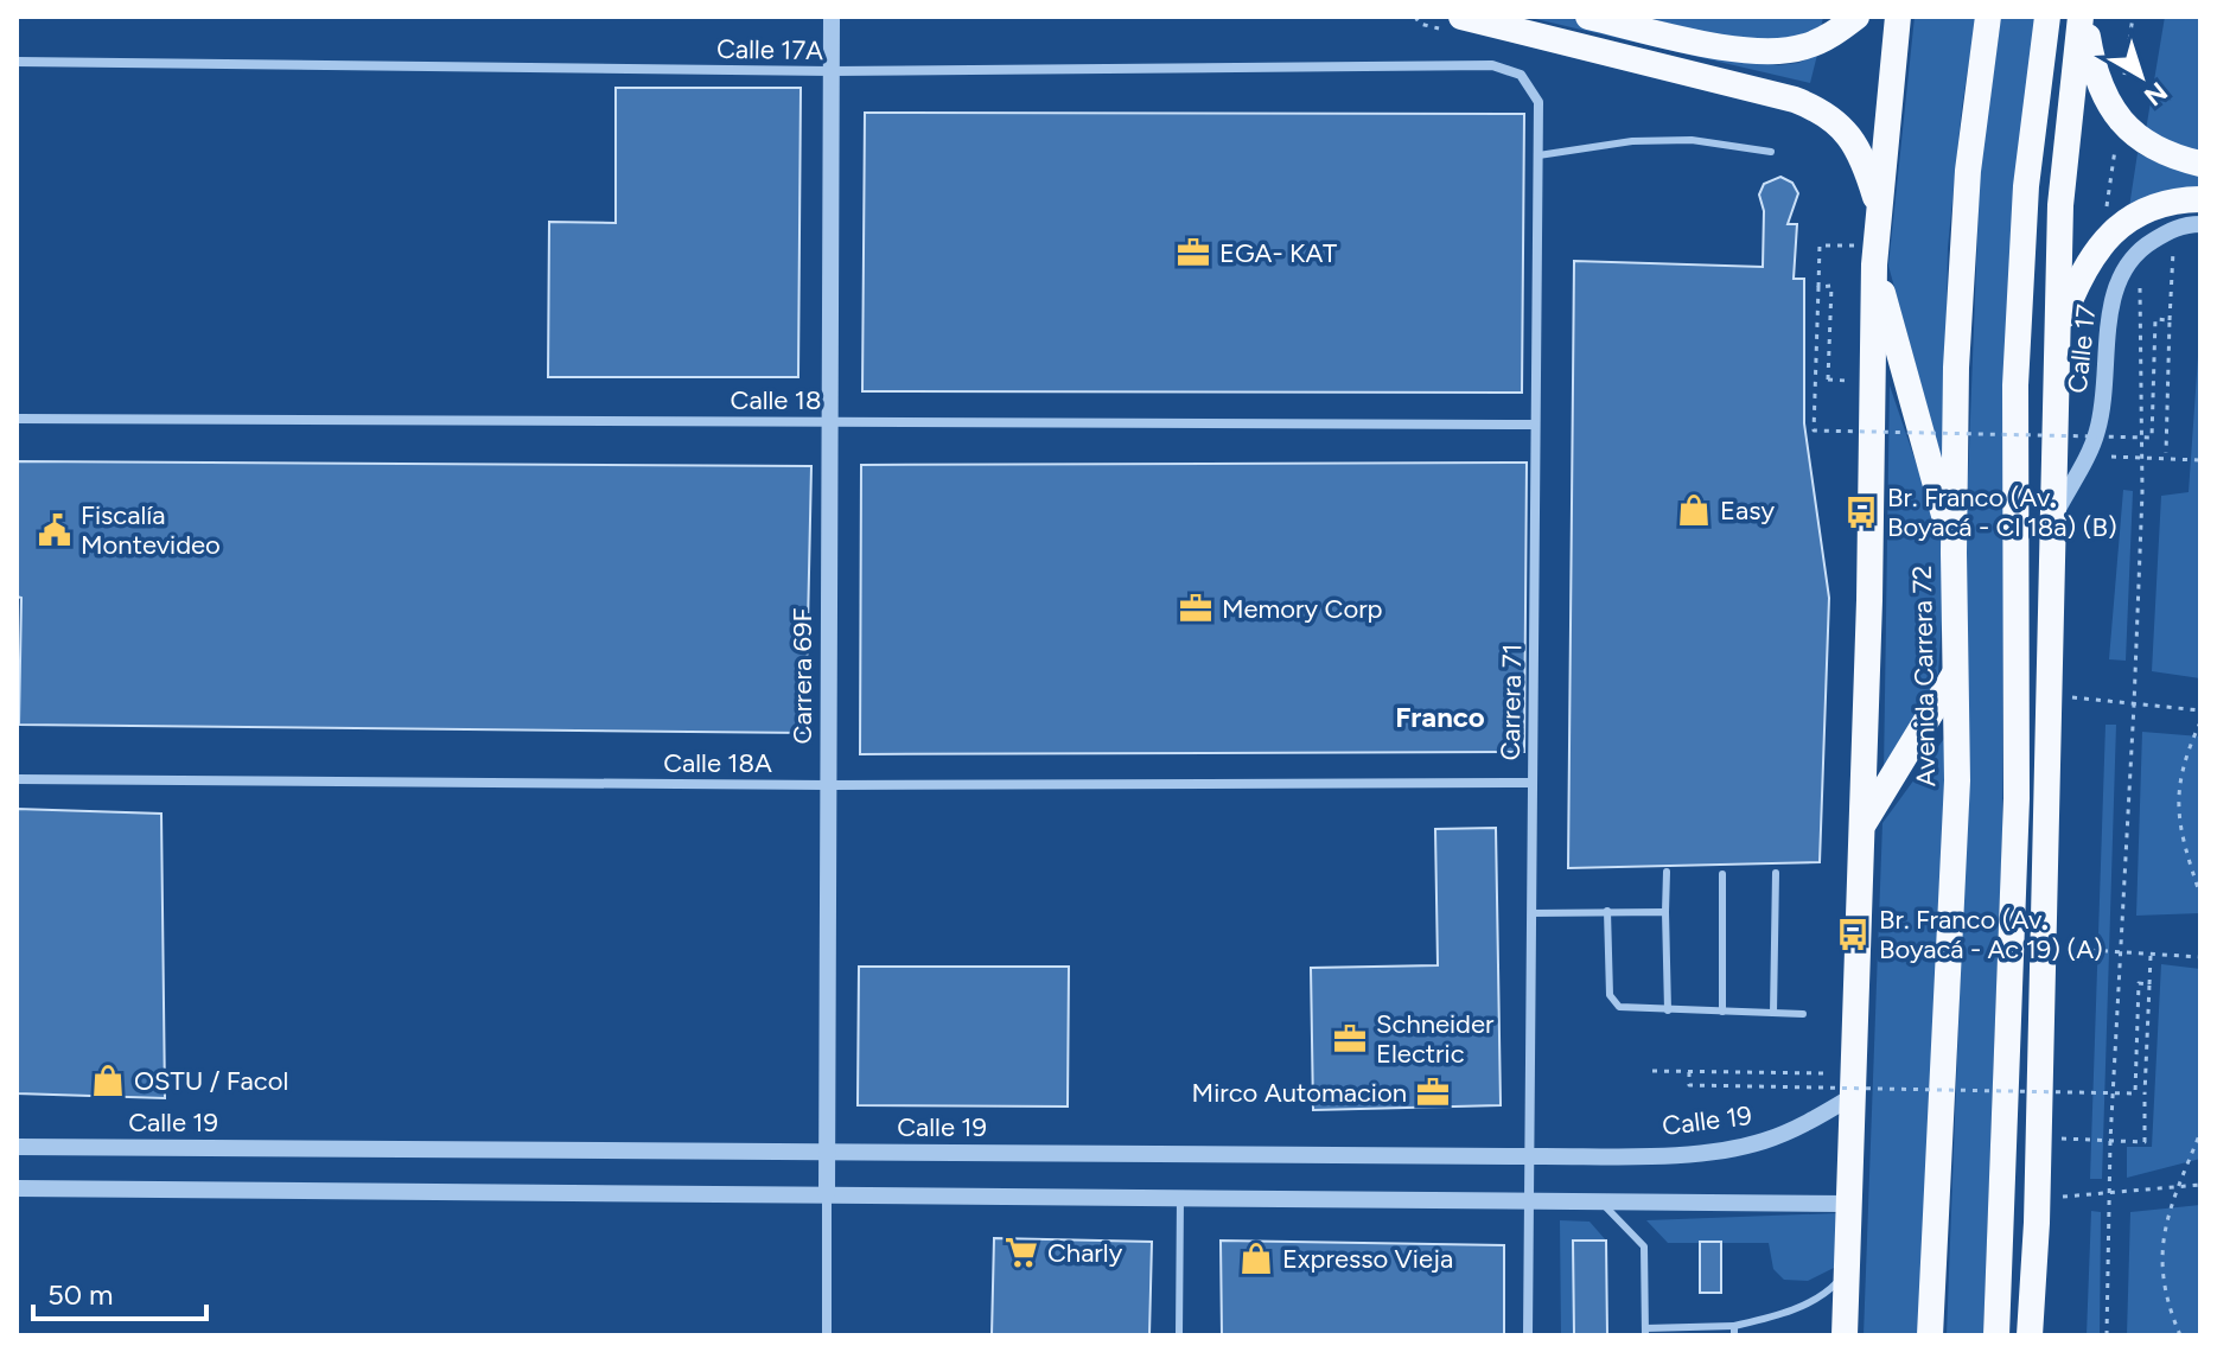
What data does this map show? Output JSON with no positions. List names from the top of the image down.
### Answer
{
  "streets": {
    "highway": ["Avenida Carrera 72"],
    "street": [
      "Calle 17A",
      "Calle 17",
      "Calle 18",
      "Carrera 69F",
      "Carrera 71",
      "Calle 18A",
      "Calle 19"
    ]
  },
  "crossings": [
    ["Calle 17A", "Carrera 69F"],
    ["Calle 17A", "Carrera 71"],
    ["Calle 18", "Carrera 69F"],
    ["Calle 18", "Carrera 71"],
    ["Carrera 69F", "Calle 18A"],
    ["Carrera 69F", "Calle 19"],
    ["Avenida Carrera 72", "Calle 19"],
    ["Carrera 71", "Calle 18A"],
    ["Carrera 71", "Calle 19"]
  ],
  "districts": ["Franco"],
  "places": {
    "office": [
      "EGA- KAT",
      "Memory Corp",
      "Schneider Electric",
      "Mirco Automacion"
    ],
    "shop": ["Easy", "OSTU / Facol", "Expresso Vieja"],
    "bus stop": ["Br. Franco (Av. Boyacá - Cl 18a) (B)", "Br. Franco (Av. Boyacá - Ac 19) (A)"],
    "public building": ["Fiscalía Montevideo"],
    "supermarket": ["Charly"]
  },
  "scale_bar": "50 m",
  "north": "bottom right"
}
